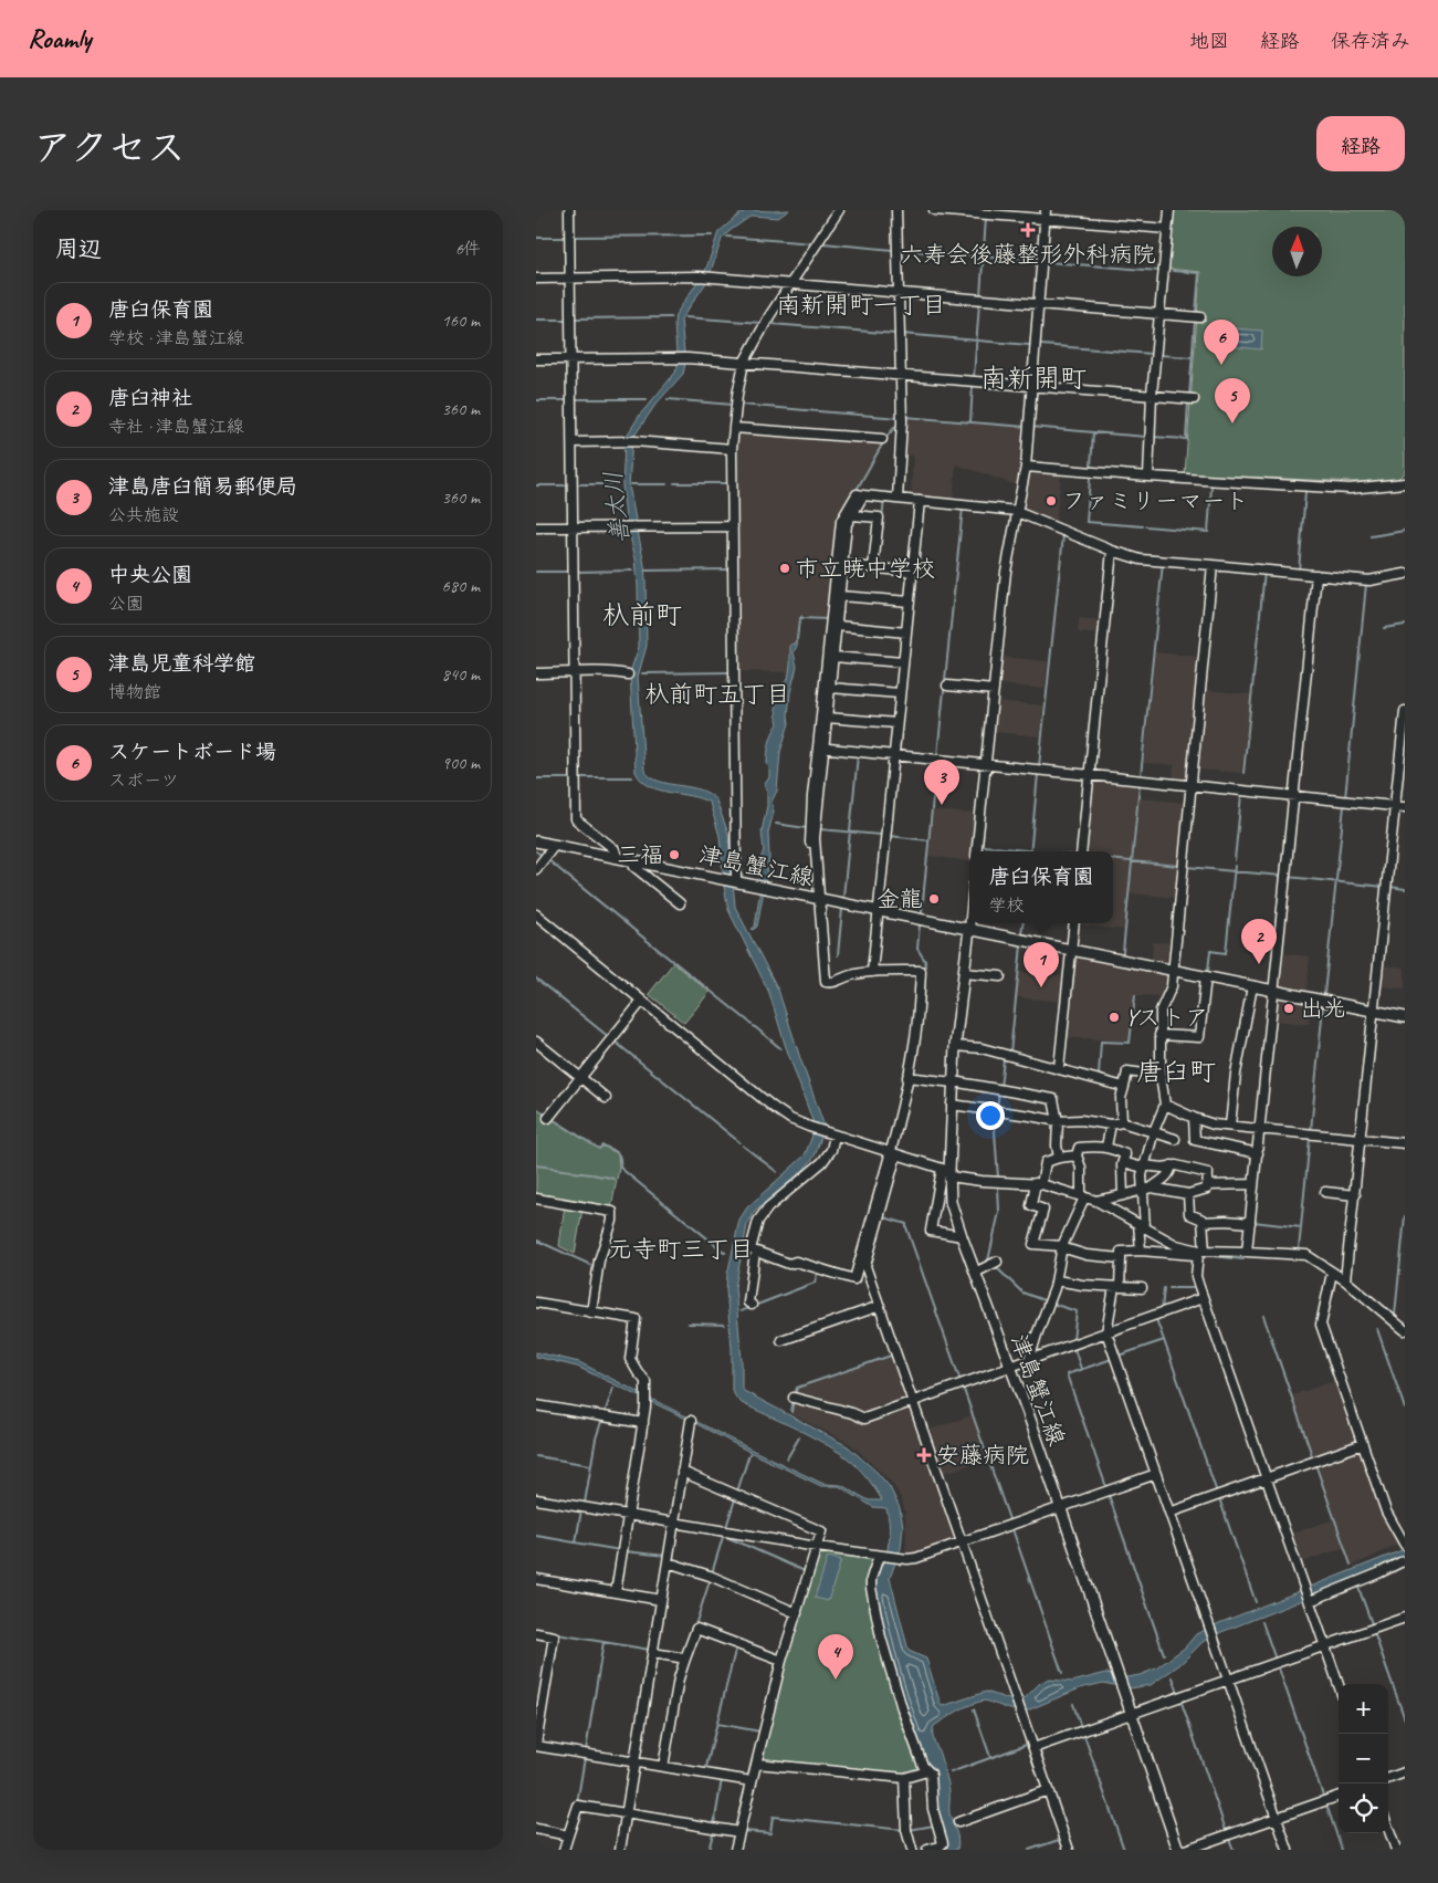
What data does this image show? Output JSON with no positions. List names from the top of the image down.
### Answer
{
  "streets": {
    "main road": ["津島蟹江線"]
  },
  "districts": [
    "南新開町一丁目",
    "南新開町",
    "杁前町",
    "杁前町五丁目",
    "唐臼町",
    "元寺町三丁目"
  ],
  "water": ["善太川"],
  "places": {
    "health": ["六寿会後藤整形外科病院", "安藤病院"],
    "other": [
      "ファミリーマート",
      "市立暁中学校",
      "三福",
      "金龍",
      "出光",
      "Yストア"
    ]
  },
  "north": "top",
  "page": {
    "header": "Roamly",
    "nav": ["地図", "経路", "保存済み"],
    "title": "アクセス",
    "buttons": "経路",
    "heading": ["周辺", "6件"],
    "list": [
      {
        "mark": "1",
        "name": "唐臼保育園",
        "note": "学校 · 津島蟹江線",
        "value": "160 m"
      },
      {
        "mark": "2",
        "name": "唐臼神社",
        "note": "寺社 · 津島蟹江線",
        "value": "360 m"
      },
      {
        "mark": "3",
        "name": "津島唐臼簡易郵便局",
        "note": "公共施設",
        "value": "360 m"
      },
      {
        "mark": "4",
        "name": "中央公園",
        "note": "公園",
        "value": "680 m"
      },
      {
        "mark": "5",
        "name": "津島児童科学館",
        "note": "博物館",
        "value": "840 m"
      },
      {
        "mark": "6",
        "name": "スケートボード場",
        "note": "スポーツ",
        "value": "900 m"
      }
    ],
    "pins": [
      "6",
      "5",
      "3",
      "2",
      "1",
      "4"
    ],
    "popup": ["唐臼保育園", "学校"],
    "map_buttons": ["+", "−"]
  }
}
